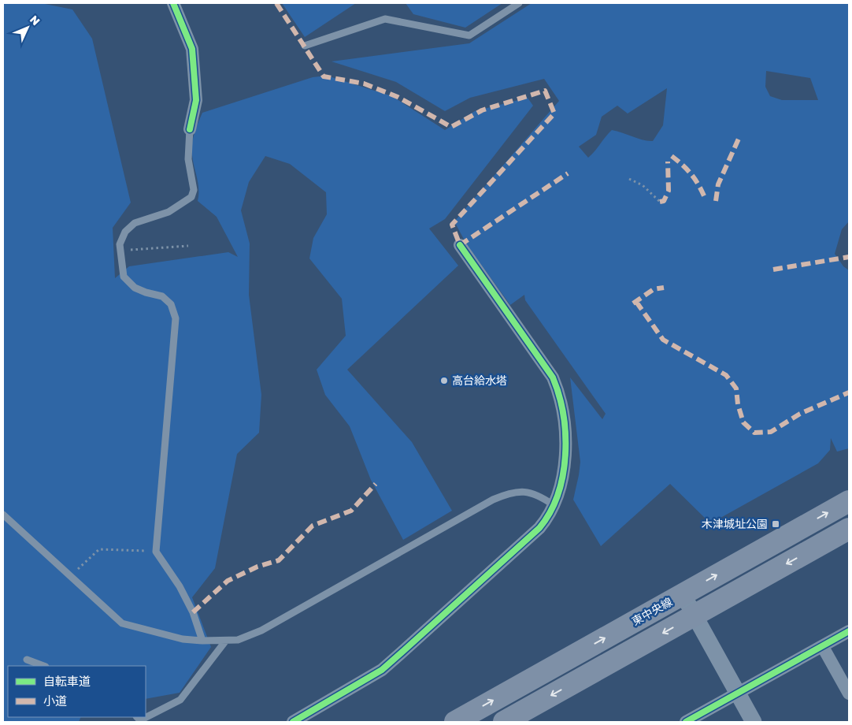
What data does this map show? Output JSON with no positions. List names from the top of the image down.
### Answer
{
  "streets": {
    "highway": ["東中央線"]
  },
  "places": {
    "other": ["高台給水塔"],
    "transit": ["木津城址公園"]
  },
  "legend": ["自転車道", "小道"],
  "north": "top right"
}
